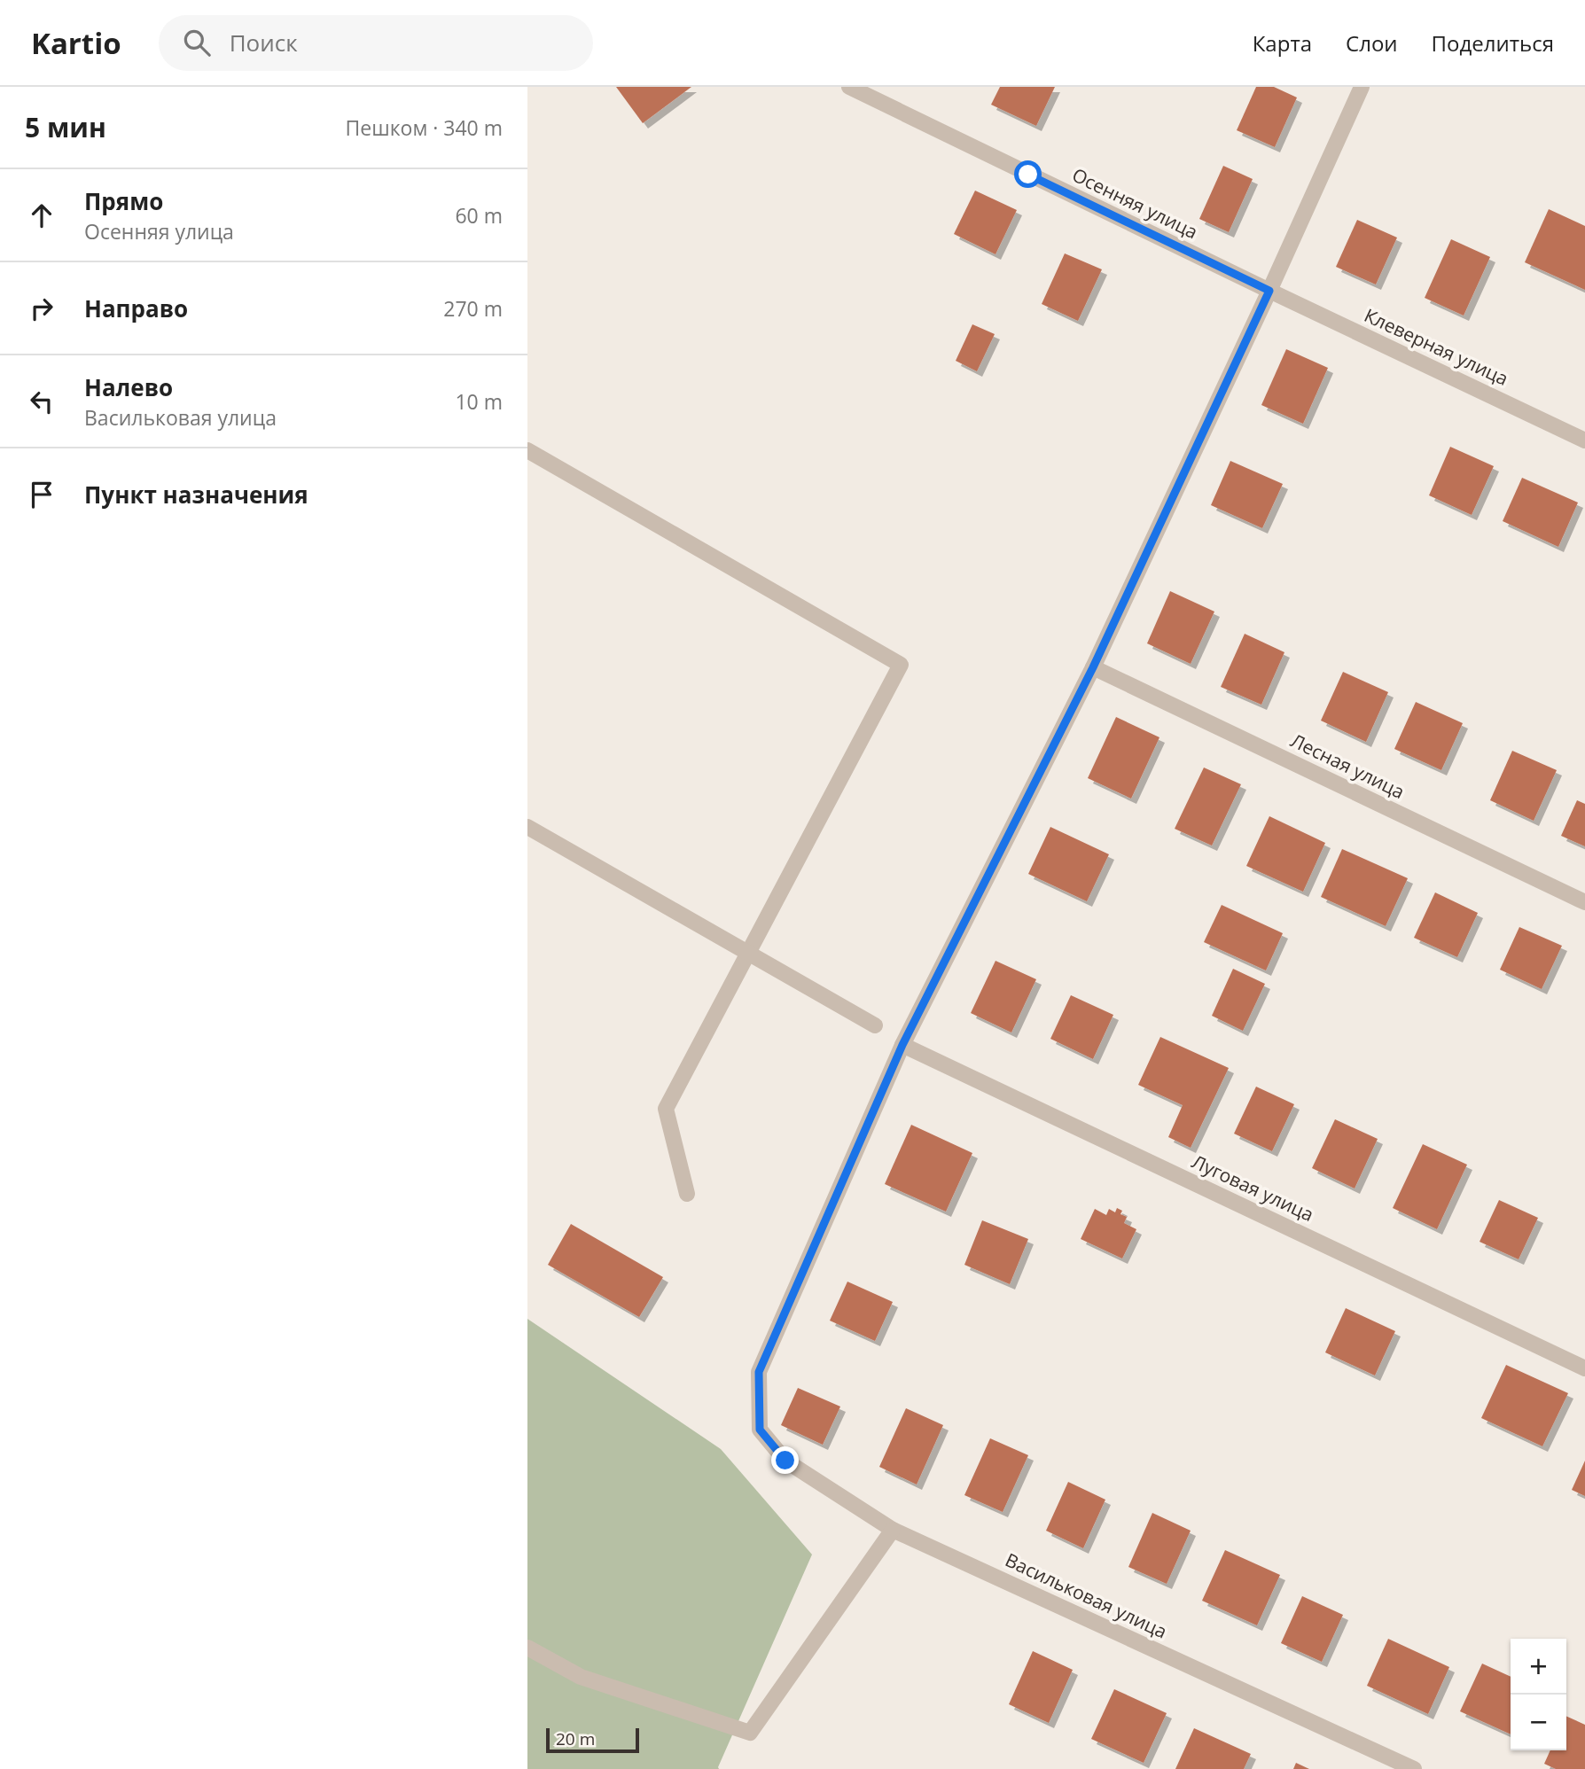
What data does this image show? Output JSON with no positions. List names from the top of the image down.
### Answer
{
  "streets": {
    "street": [
      "Осенняя улица",
      "Клеверная улица",
      "Лесная улица",
      "Луговая улица",
      "Васильковая улица"
    ]
  },
  "crossings": [
    ["Осенняя улица", "Клеверная улица"],
    ["Луговая улица", "Васильковая улица"]
  ],
  "scale_bar": "20 m",
  "page": {
    "header": "Kartio",
    "search": "Поиск",
    "nav": ["Карта", "Слои", "Поделиться"],
    "heading": ["5 мин", "Пешком · 340 m"],
    "list": [
      ["Прямо", "Осенняя улица", "60 m"],
      ["Направо", "270 m"],
      ["Налево", "Васильковая улица", "10 m"],
      "Пункт назначения"
    ],
    "map_buttons": ["+", "−"],
    "scale": "20 m"
  }
}
